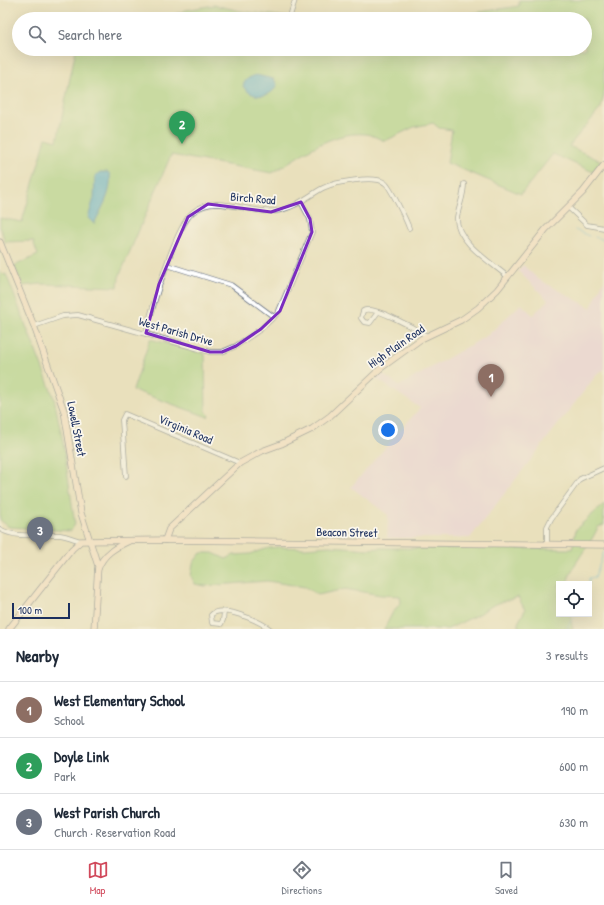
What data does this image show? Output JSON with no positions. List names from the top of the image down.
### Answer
{
  "streets": {
    "main road": ["High Plain Road", "Lowell Street", "Beacon Street"],
    "street": ["Birch Road", "West Parish Drive", "Virginia Road"]
  },
  "crossings": [
    ["Birch Road", "West Parish Drive"],
    ["West Parish Drive", "Lowell Street"],
    ["High Plain Road", "Virginia Road"],
    ["High Plain Road", "Beacon Street"],
    ["Lowell Street", "Beacon Street"]
  ],
  "scale_bar": "100 m",
  "page": {
    "search": "Search here",
    "pins": ["2", "1", "3"],
    "scale": "100 m",
    "heading": ["Nearby", "3 results"],
    "list": [
      {
        "mark": "1",
        "name": "West Elementary School",
        "note": "School",
        "value": "190 m"
      },
      {
        "mark": "2",
        "name": "Doyle Link",
        "note": "Park",
        "value": "600 m"
      },
      {
        "mark": "3",
        "name": "West Parish Church",
        "note": "Church · Reservation Road",
        "value": "630 m"
      }
    ],
    "nav": ["Map", "Directions", "Saved"]
  }
}
